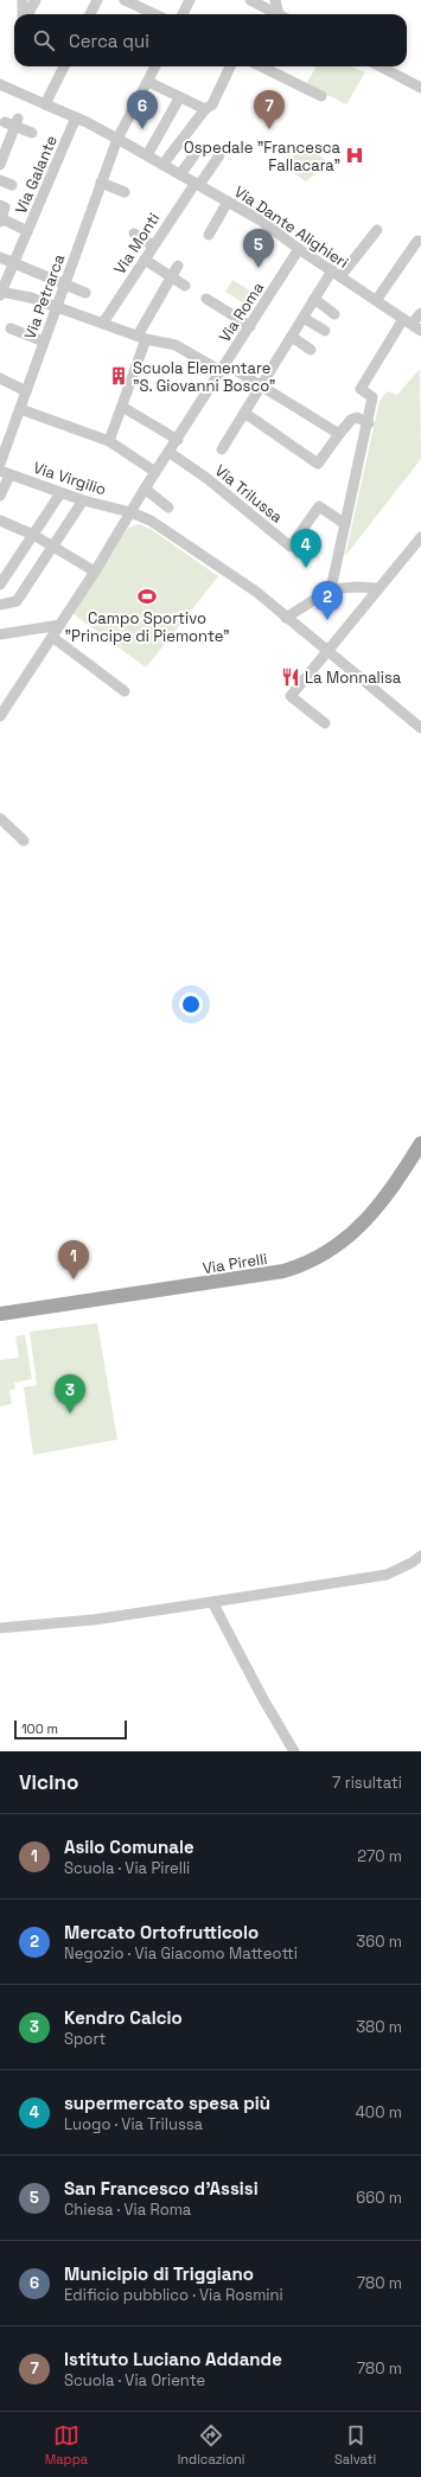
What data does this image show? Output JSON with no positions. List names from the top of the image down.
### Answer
{
  "streets": {
    "main road": ["Via Pirelli"],
    "street": [
      "Via Galante",
      "Via Dante Alighieri",
      "Via Monti",
      "Via Petrarca",
      "Via Roma",
      "Via Virgilio",
      "Via Trilussa"
    ]
  },
  "crossings": [
    ["Via Galante", "Via Dante Alighieri"],
    ["Via Dante Alighieri", "Via Monti"],
    ["Via Dante Alighieri", "Via Petrarca"],
    ["Via Dante Alighieri", "Via Roma"],
    ["Via Roma", "Via Virgilio"],
    ["Via Roma", "Via Trilussa"]
  ],
  "places": {
    "hospital": ["Ospedale \"Francesca Fallacara\""],
    "building": ["Scuola Elementare \"S. Giovanni Bosco\""],
    "sports": ["Campo Sportivo \"Principe di Piemonte\""],
    "restaurant": ["La Monnalisa"]
  },
  "scale_bar": "100 m",
  "page": {
    "search": "Cerca qui",
    "pins": [
      "6",
      "7",
      "5",
      "4",
      "2",
      "1",
      "3"
    ],
    "scale": "100 m",
    "heading": ["Vicino", "7 risultati"],
    "list": [
      {
        "mark": "1",
        "name": "Asilo Comunale",
        "note": "Scuola · Via Pirelli",
        "value": "270 m"
      },
      {
        "mark": "2",
        "name": "Mercato Ortofrutticolo",
        "note": "Negozio · Via Giacomo Matteotti",
        "value": "360 m"
      },
      {
        "mark": "3",
        "name": "Kendro Calcio",
        "note": "Sport",
        "value": "380 m"
      },
      {
        "mark": "4",
        "name": "supermercato spesa più",
        "note": "Luogo · Via Trilussa",
        "value": "400 m"
      },
      {
        "mark": "5",
        "name": "San Francesco d'Assisi",
        "note": "Chiesa · Via Roma",
        "value": "660 m"
      },
      {
        "mark": "6",
        "name": "Municipio di Triggiano",
        "note": "Edificio pubblico · Via Rosmini",
        "value": "780 m"
      },
      {
        "mark": "7",
        "name": "Istituto Luciano Addande",
        "note": "Scuola · Via Oriente",
        "value": "780 m"
      }
    ],
    "nav": ["Mappa", "Indicazioni", "Salvati"]
  }
}
